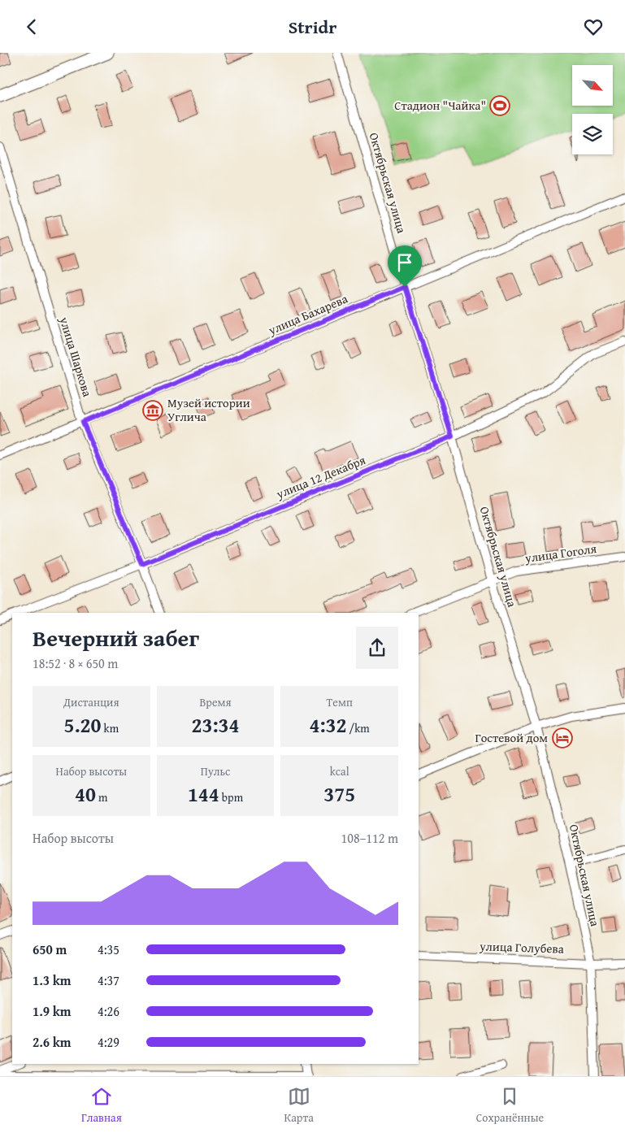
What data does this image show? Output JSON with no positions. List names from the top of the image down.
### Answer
{
  "streets": {
    "street": [
      "Октябрьская улица",
      "улица Бахарева",
      "улица Шаркова",
      "улица 12 Декабря",
      "улица Гоголя",
      "улица Голубева"
    ]
  },
  "crossings": [
    ["Октябрьская улица", "улица Бахарева"],
    ["Октябрьская улица", "улица 12 Декабря"],
    ["Октябрьская улица", "улица Гоголя"],
    ["Октябрьская улица", "улица Голубева"],
    ["улица Бахарева", "улица Шаркова"],
    ["улица Шаркова", "улица 12 Декабря"]
  ],
  "places": {
    "sports": ["Стадион \"Чайка\""],
    "museum": ["Музей истории Углича"],
    "hotel": ["Гостевой дом"]
  },
  "north": "bottom right",
  "page": {
    "header": "Stridr",
    "heading": ["Вечерний забег", "18:52 · 8 × 650 m"],
    "stats": [
      ["Дистанция", "5.20 km"],
      ["Время", "23:34"],
      ["Темп", "4:32 /km"],
      ["Набор высоты", "40 m"],
      ["Пульс", "144 bpm"],
      ["kcal", "375"]
    ],
    "chart": ["Набор высоты", "108–112 m"],
    "list": [
      {
        "name": "650 m",
        "note": "4:35"
      },
      {
        "name": "1.3 km",
        "note": "4:37"
      },
      {
        "name": "1.9 km",
        "note": "4:26"
      },
      {
        "name": "2.6 km",
        "note": "4:29"
      }
    ],
    "tabs": ["Главная", "Карта", "Сохранённые"]
  }
}
